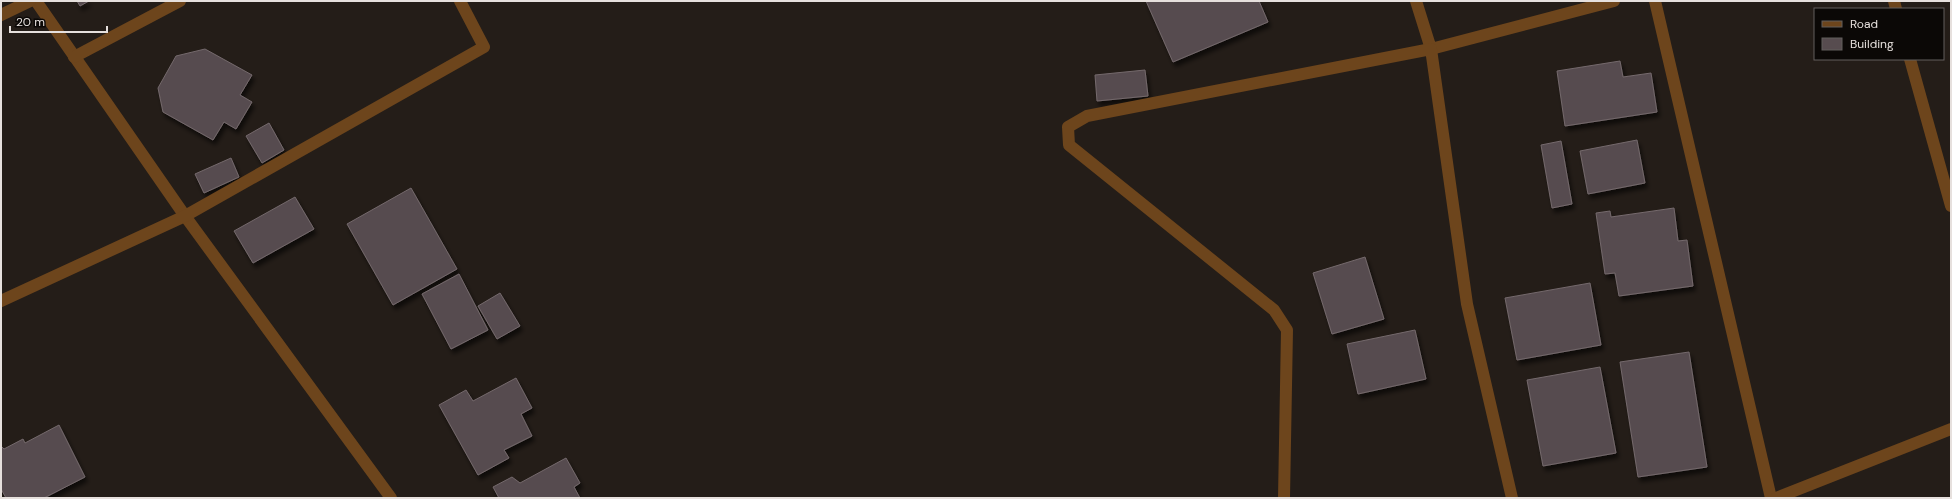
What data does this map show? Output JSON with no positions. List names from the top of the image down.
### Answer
{
  "legend": ["Road", "Building"],
  "scale_bar": "20 m"
}
